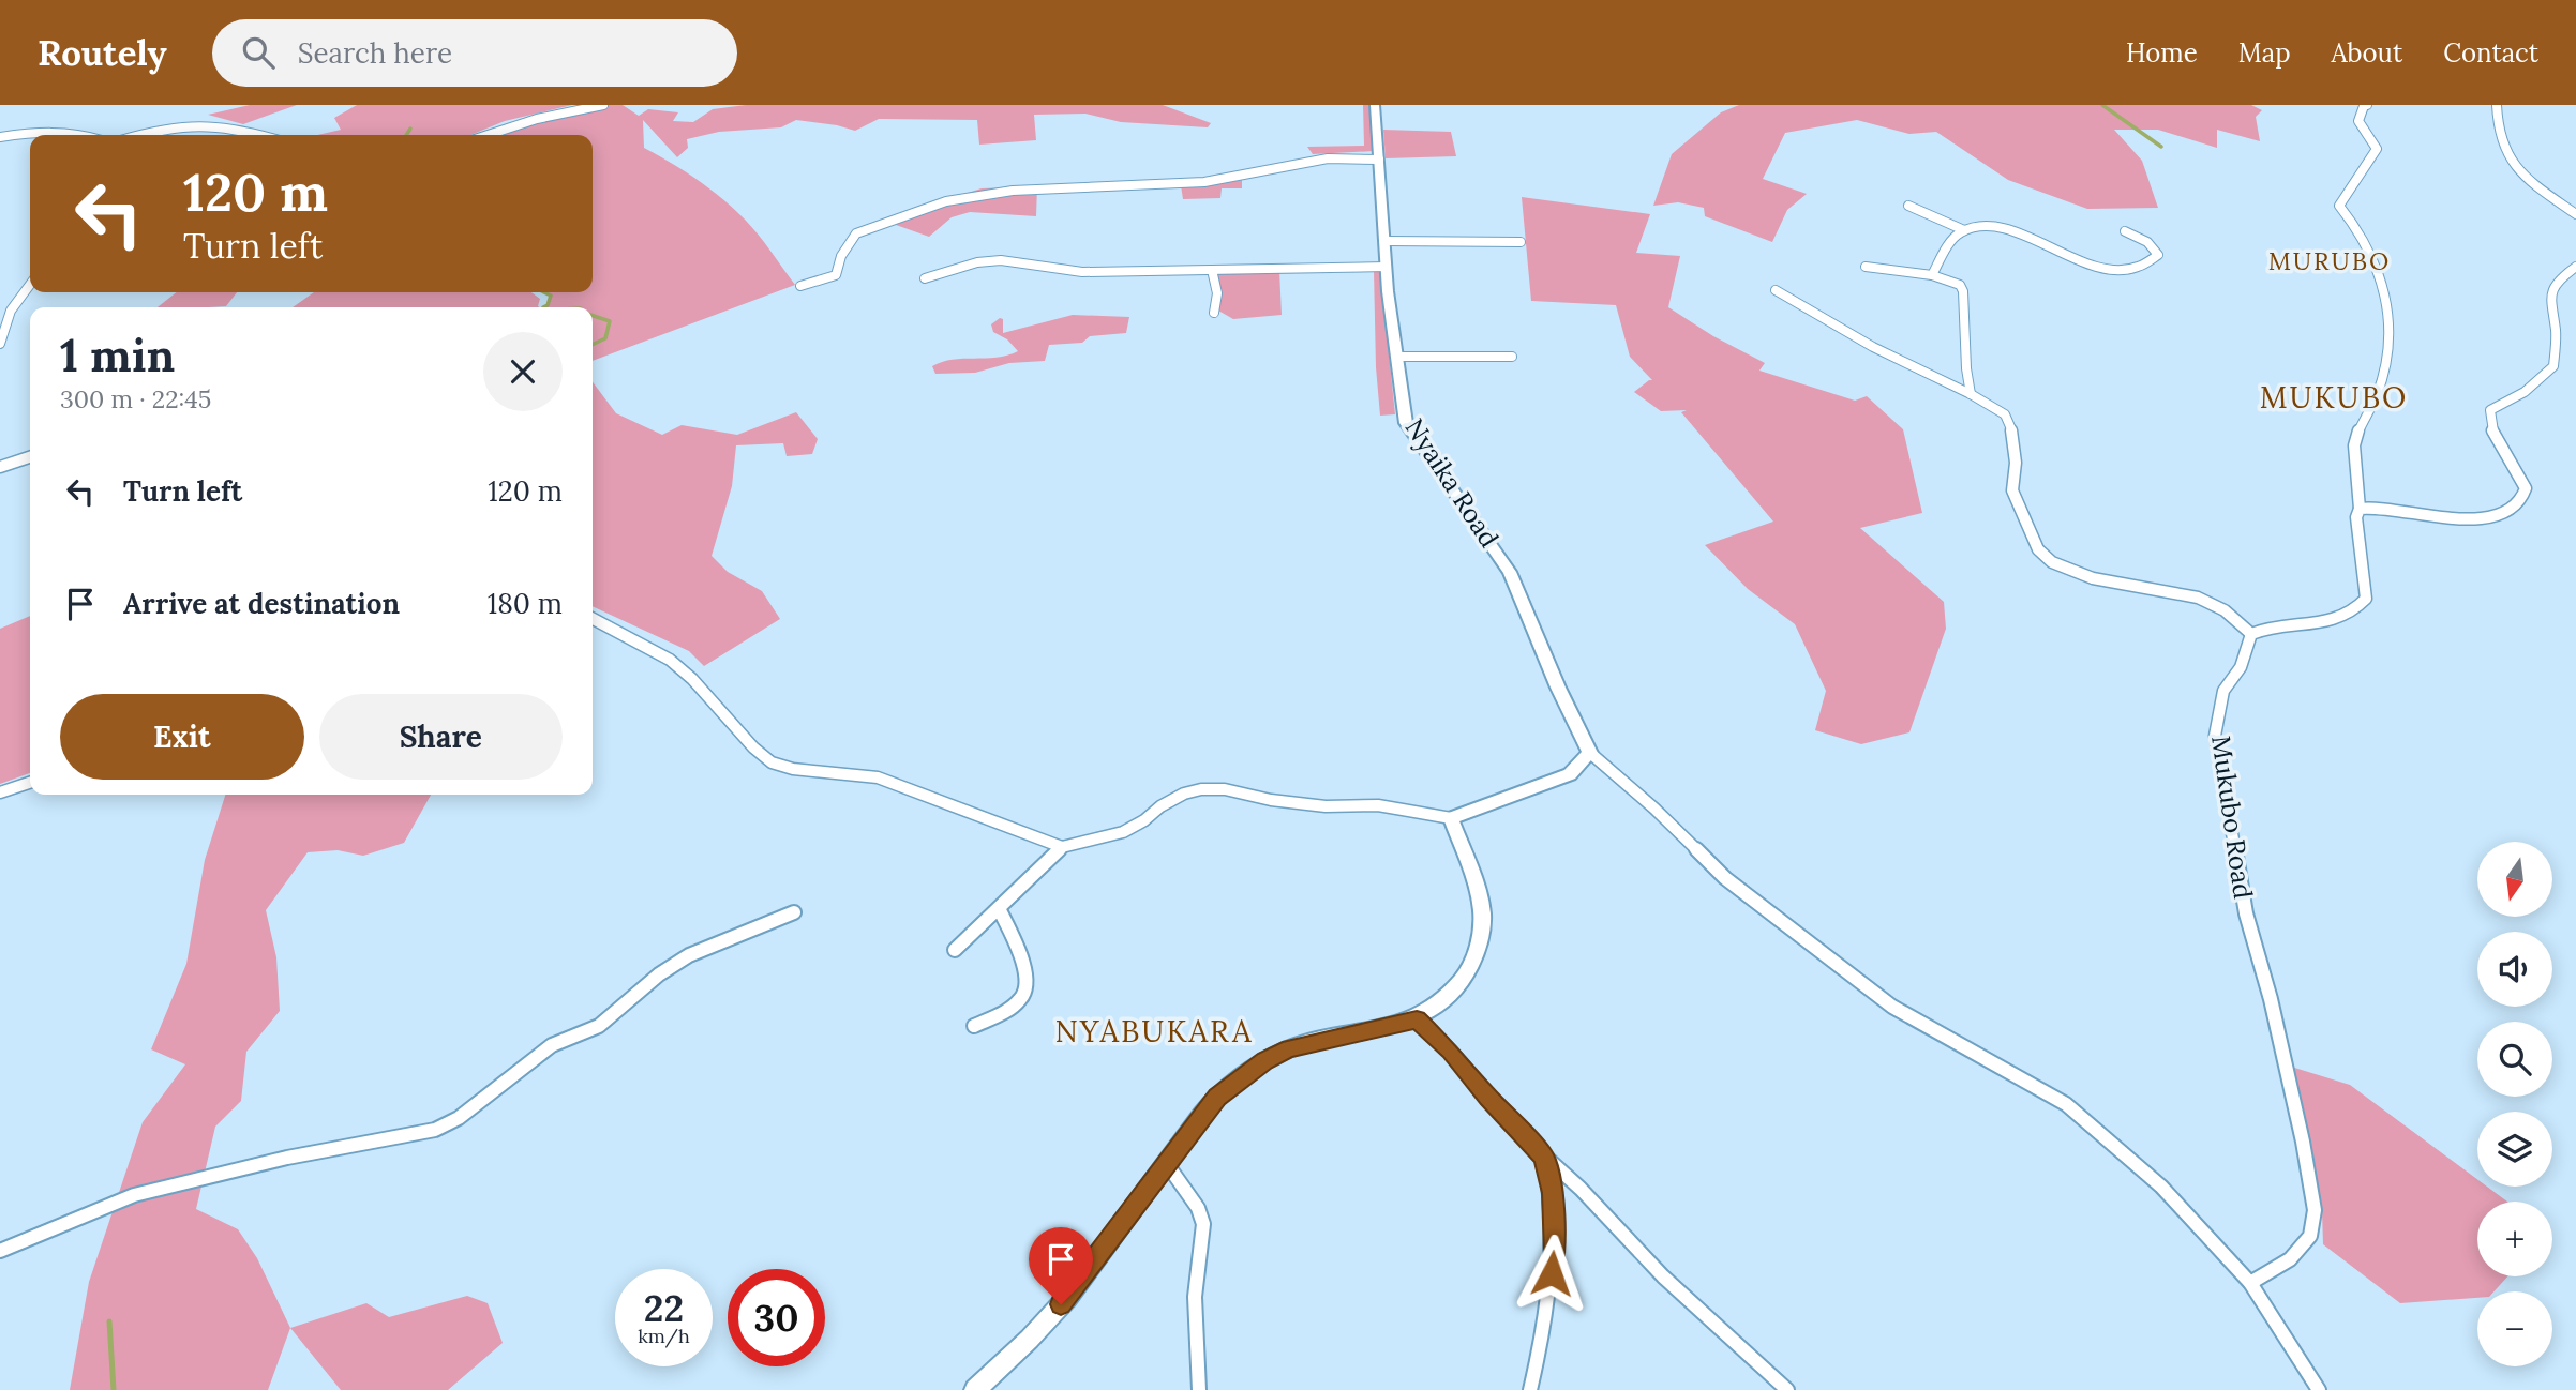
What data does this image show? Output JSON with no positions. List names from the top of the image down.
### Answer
{
  "streets": {
    "street": ["Nyaika Road", "Mukubo Road"]
  },
  "districts": ["MURUBO", "MUKUBO", "NYABUKARA"],
  "north": "bottom",
  "page": {
    "header": "Routely",
    "search": "Search here",
    "nav": [
      "Home",
      "Map",
      "About",
      "Contact"
    ],
    "turn": ["120 m", "Turn left"],
    "heading": ["1 min", "300 m · 22:45"],
    "list": [
      {
        "name": "Turn left",
        "value": "120 m"
      },
      {
        "name": "Arrive at destination",
        "value": "180 m"
      }
    ],
    "buttons": ["Exit", "Share"],
    "map_buttons": ["+", "−"],
    "speed": "22 km/h",
    "limit": "30"
  }
}
